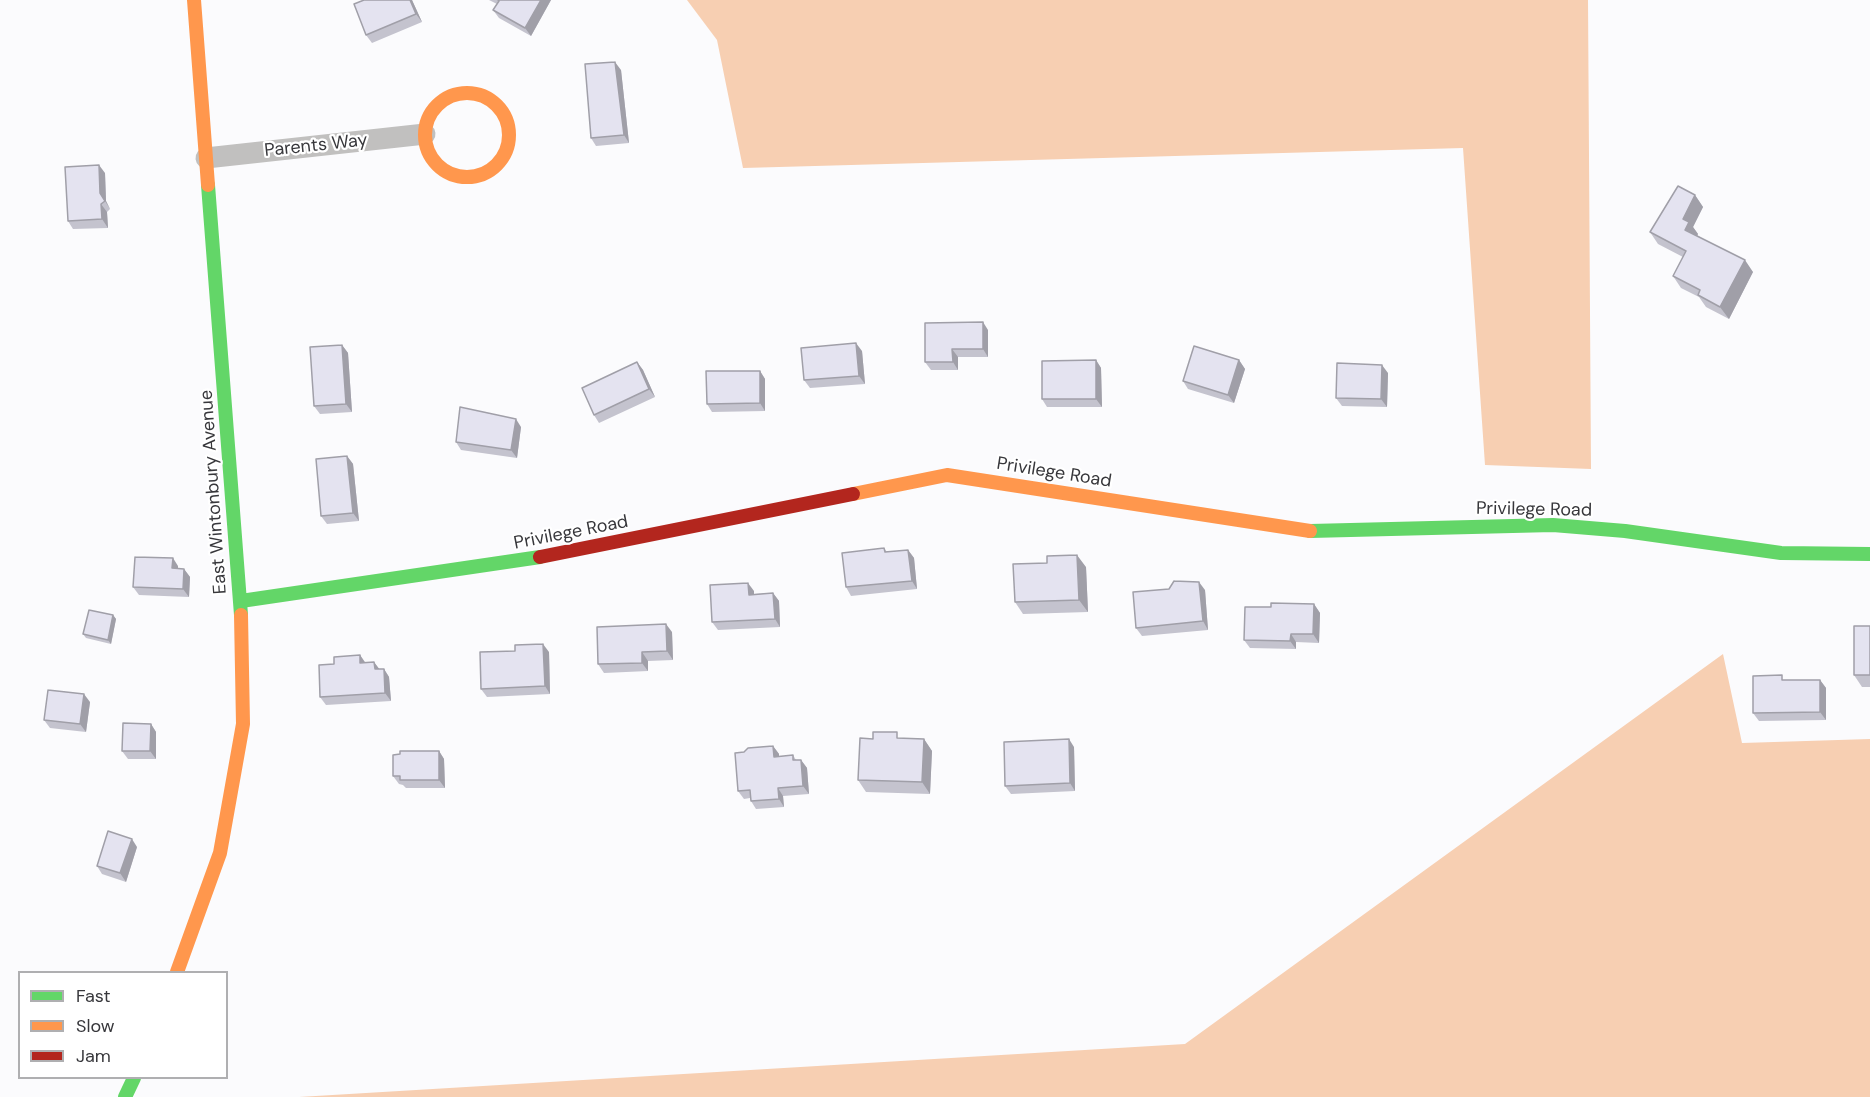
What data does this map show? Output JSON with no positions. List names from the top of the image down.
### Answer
{
  "streets": {
    "street": ["Parents Way", "Privilege Road", "East Wintonbury Avenue"]
  },
  "crossings": [
    ["Parents Way", "East Wintonbury Avenue"],
    ["Privilege Road", "East Wintonbury Avenue"]
  ],
  "legend": ["Fast", "Slow", "Jam"]
}
